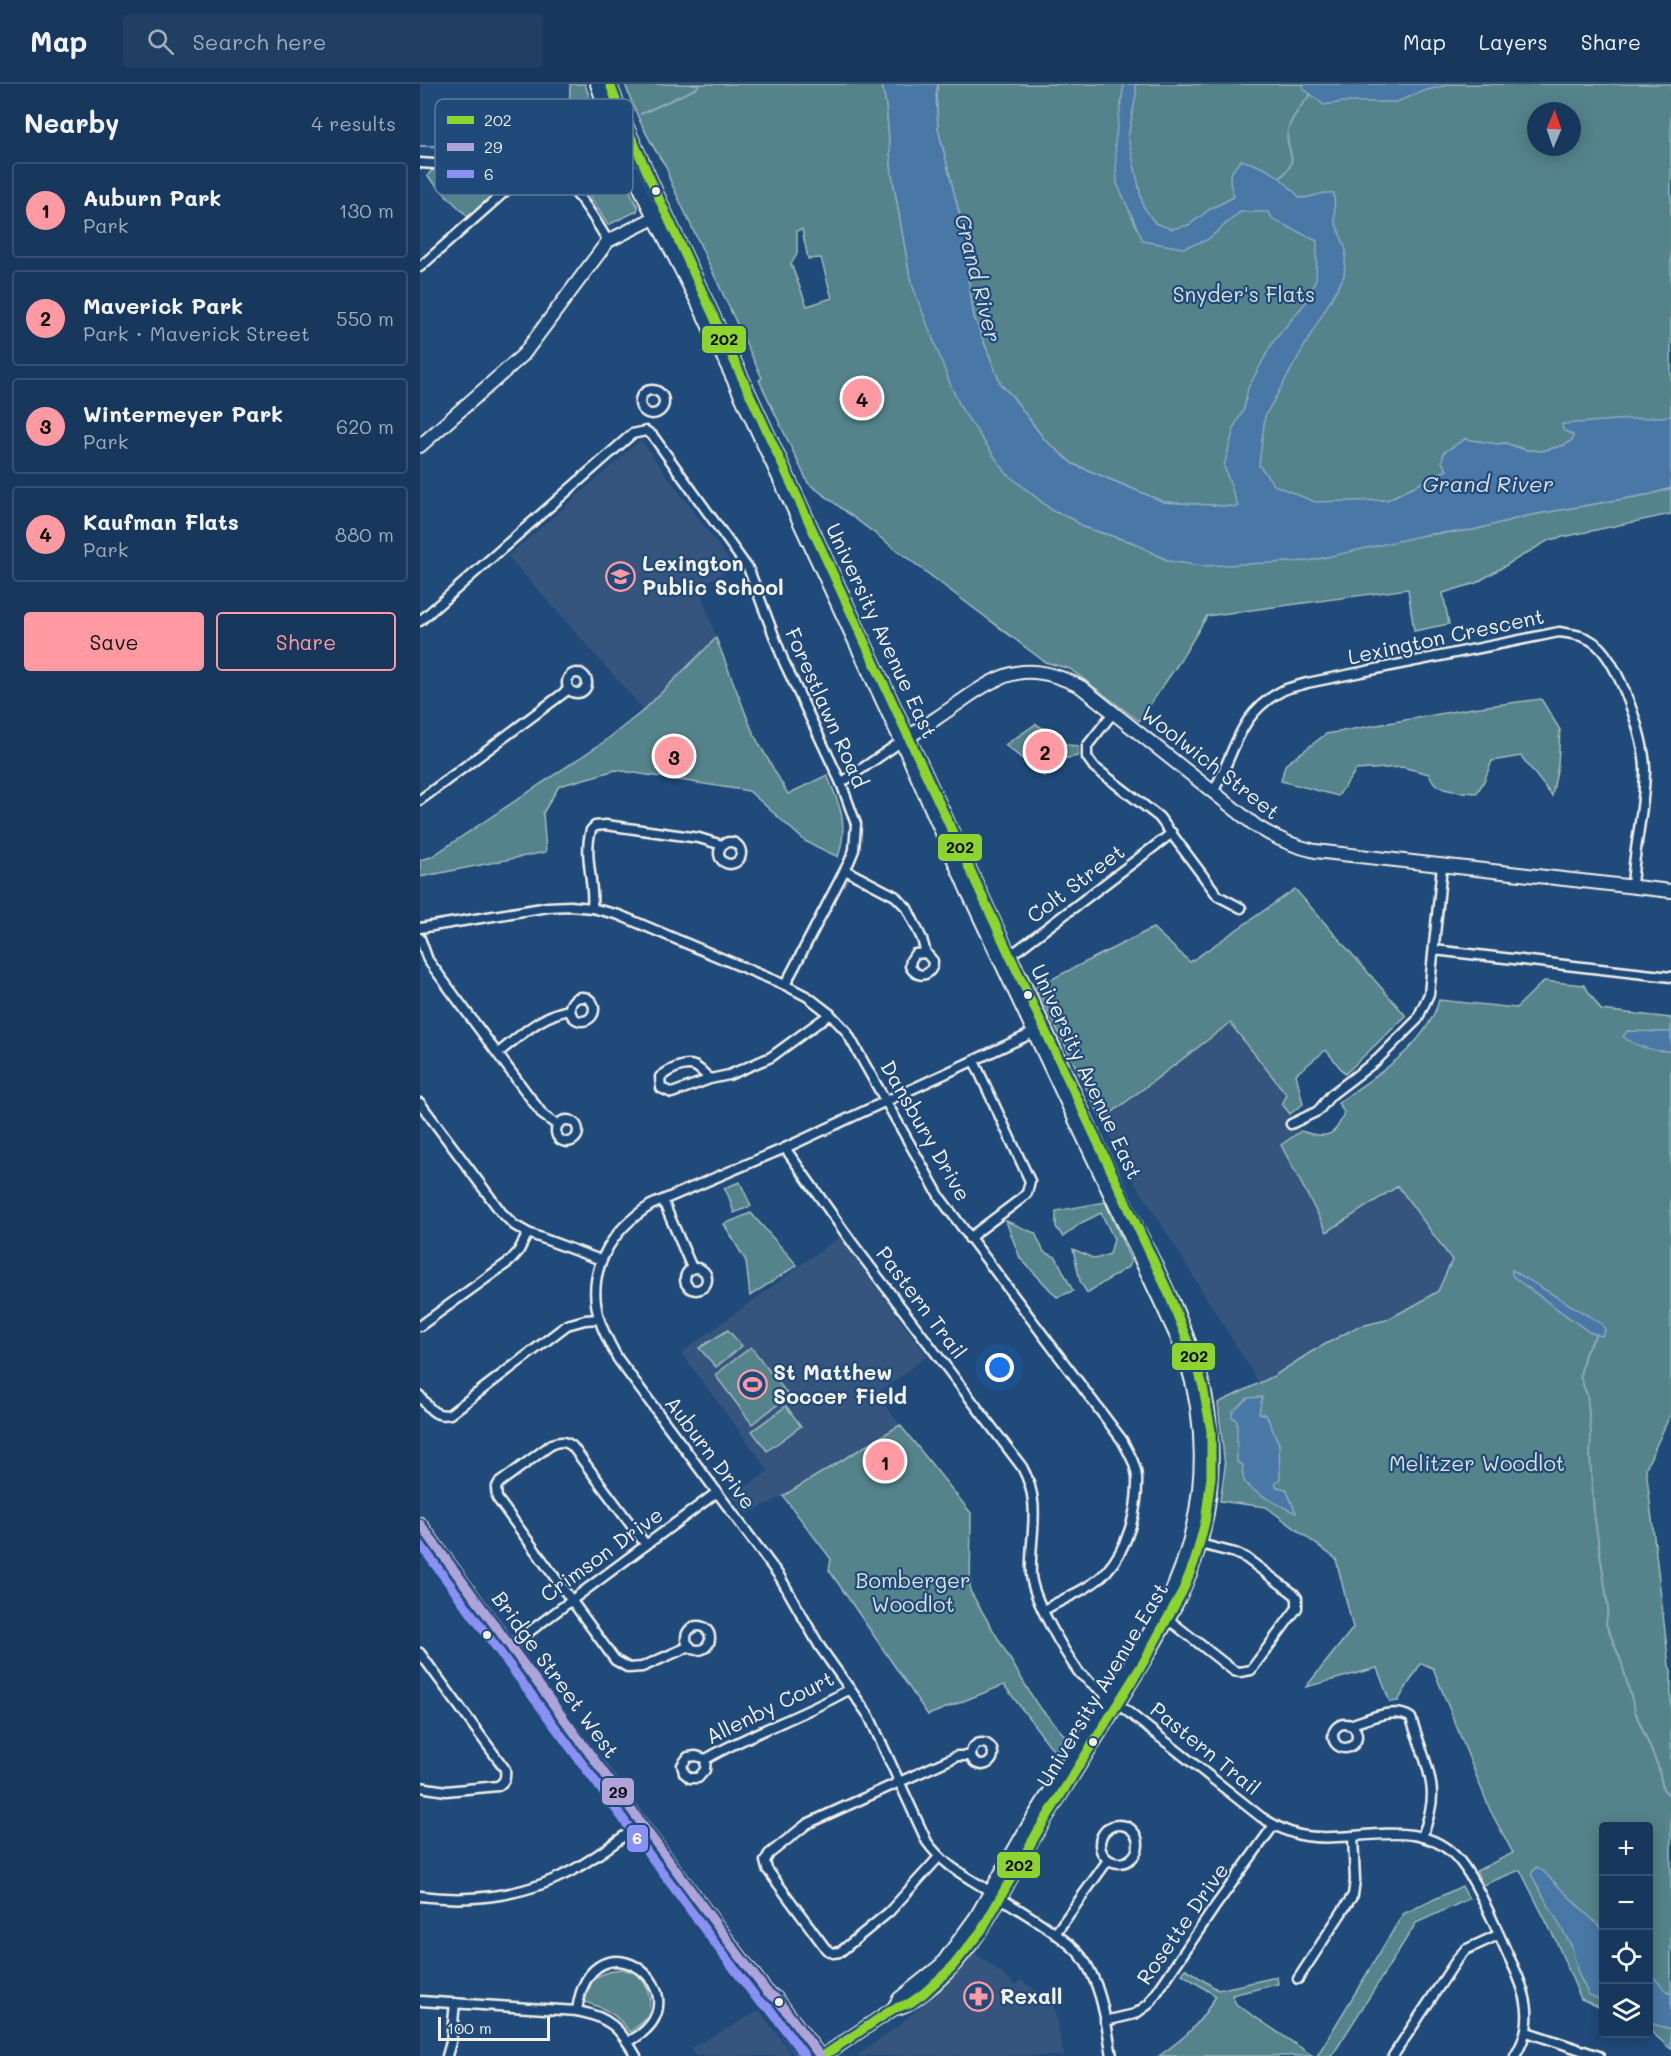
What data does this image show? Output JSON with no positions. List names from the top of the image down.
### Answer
{
  "streets": {
    "main road": ["University Avenue East", "Woolwich Street", "Bridge Street West"],
    "street": [
      "Lexington Crescent",
      "Forestlawn Road",
      "Colt Street",
      "Dansbury Drive",
      "Pastern Trail",
      "Auburn Drive",
      "Crimson Drive",
      "Allenby Court",
      "Rosette Drive"
    ]
  },
  "crossings": [
    ["University Avenue East", "Woolwich Street"],
    ["University Avenue East", "Colt Street"],
    ["University Avenue East", "Pastern Trail"],
    ["University Avenue East", "Auburn Drive"],
    ["University Avenue East", "Bridge Street West"],
    ["Lexington Crescent", "Woolwich Street"],
    ["Forestlawn Road", "Woolwich Street"],
    ["Forestlawn Road", "Dansbury Drive"],
    ["Dansbury Drive", "Pastern Trail"],
    ["Dansbury Drive", "Auburn Drive"],
    ["Pastern Trail", "Auburn Drive"],
    ["Pastern Trail", "Rosette Drive"],
    ["Auburn Drive", "Crimson Drive"],
    ["Auburn Drive", "Allenby Court"],
    ["Auburn Drive", "Rosette Drive"],
    ["Crimson Drive", "Bridge Street West"]
  ],
  "water": ["Grand River"],
  "parks": ["Snyder's Flats", "Melitzer Woodlot", "Bomberger Woodlot"],
  "places": {
    "school or university": ["Lexington Public School"],
    "sports": ["St Matthew Soccer Field"],
    "pharmacy": ["Rexall"]
  },
  "lines": ["transit line 202", "transit line 29", "transit line 6"],
  "legend": ["202", "29", "6"],
  "scale_bar": "100 m",
  "north": "top",
  "page": {
    "header": "Map",
    "search": "Search here",
    "nav": ["Map", "Layers", "Share"],
    "heading": ["Nearby", "4 results"],
    "list": [
      {
        "mark": "1",
        "name": "Auburn Park",
        "note": "Park",
        "value": "130 m"
      },
      {
        "mark": "2",
        "name": "Maverick Park",
        "note": "Park · Maverick Street",
        "value": "550 m"
      },
      {
        "mark": "3",
        "name": "Wintermeyer Park",
        "note": "Park",
        "value": "620 m"
      },
      {
        "mark": "4",
        "name": "Kaufman Flats",
        "note": "Park",
        "value": "880 m"
      }
    ],
    "pins": [
      "4",
      "2",
      "3",
      "1"
    ],
    "buttons": ["Save", "Share"],
    "map_buttons": ["+", "−"],
    "scale": "100 m"
  }
}
